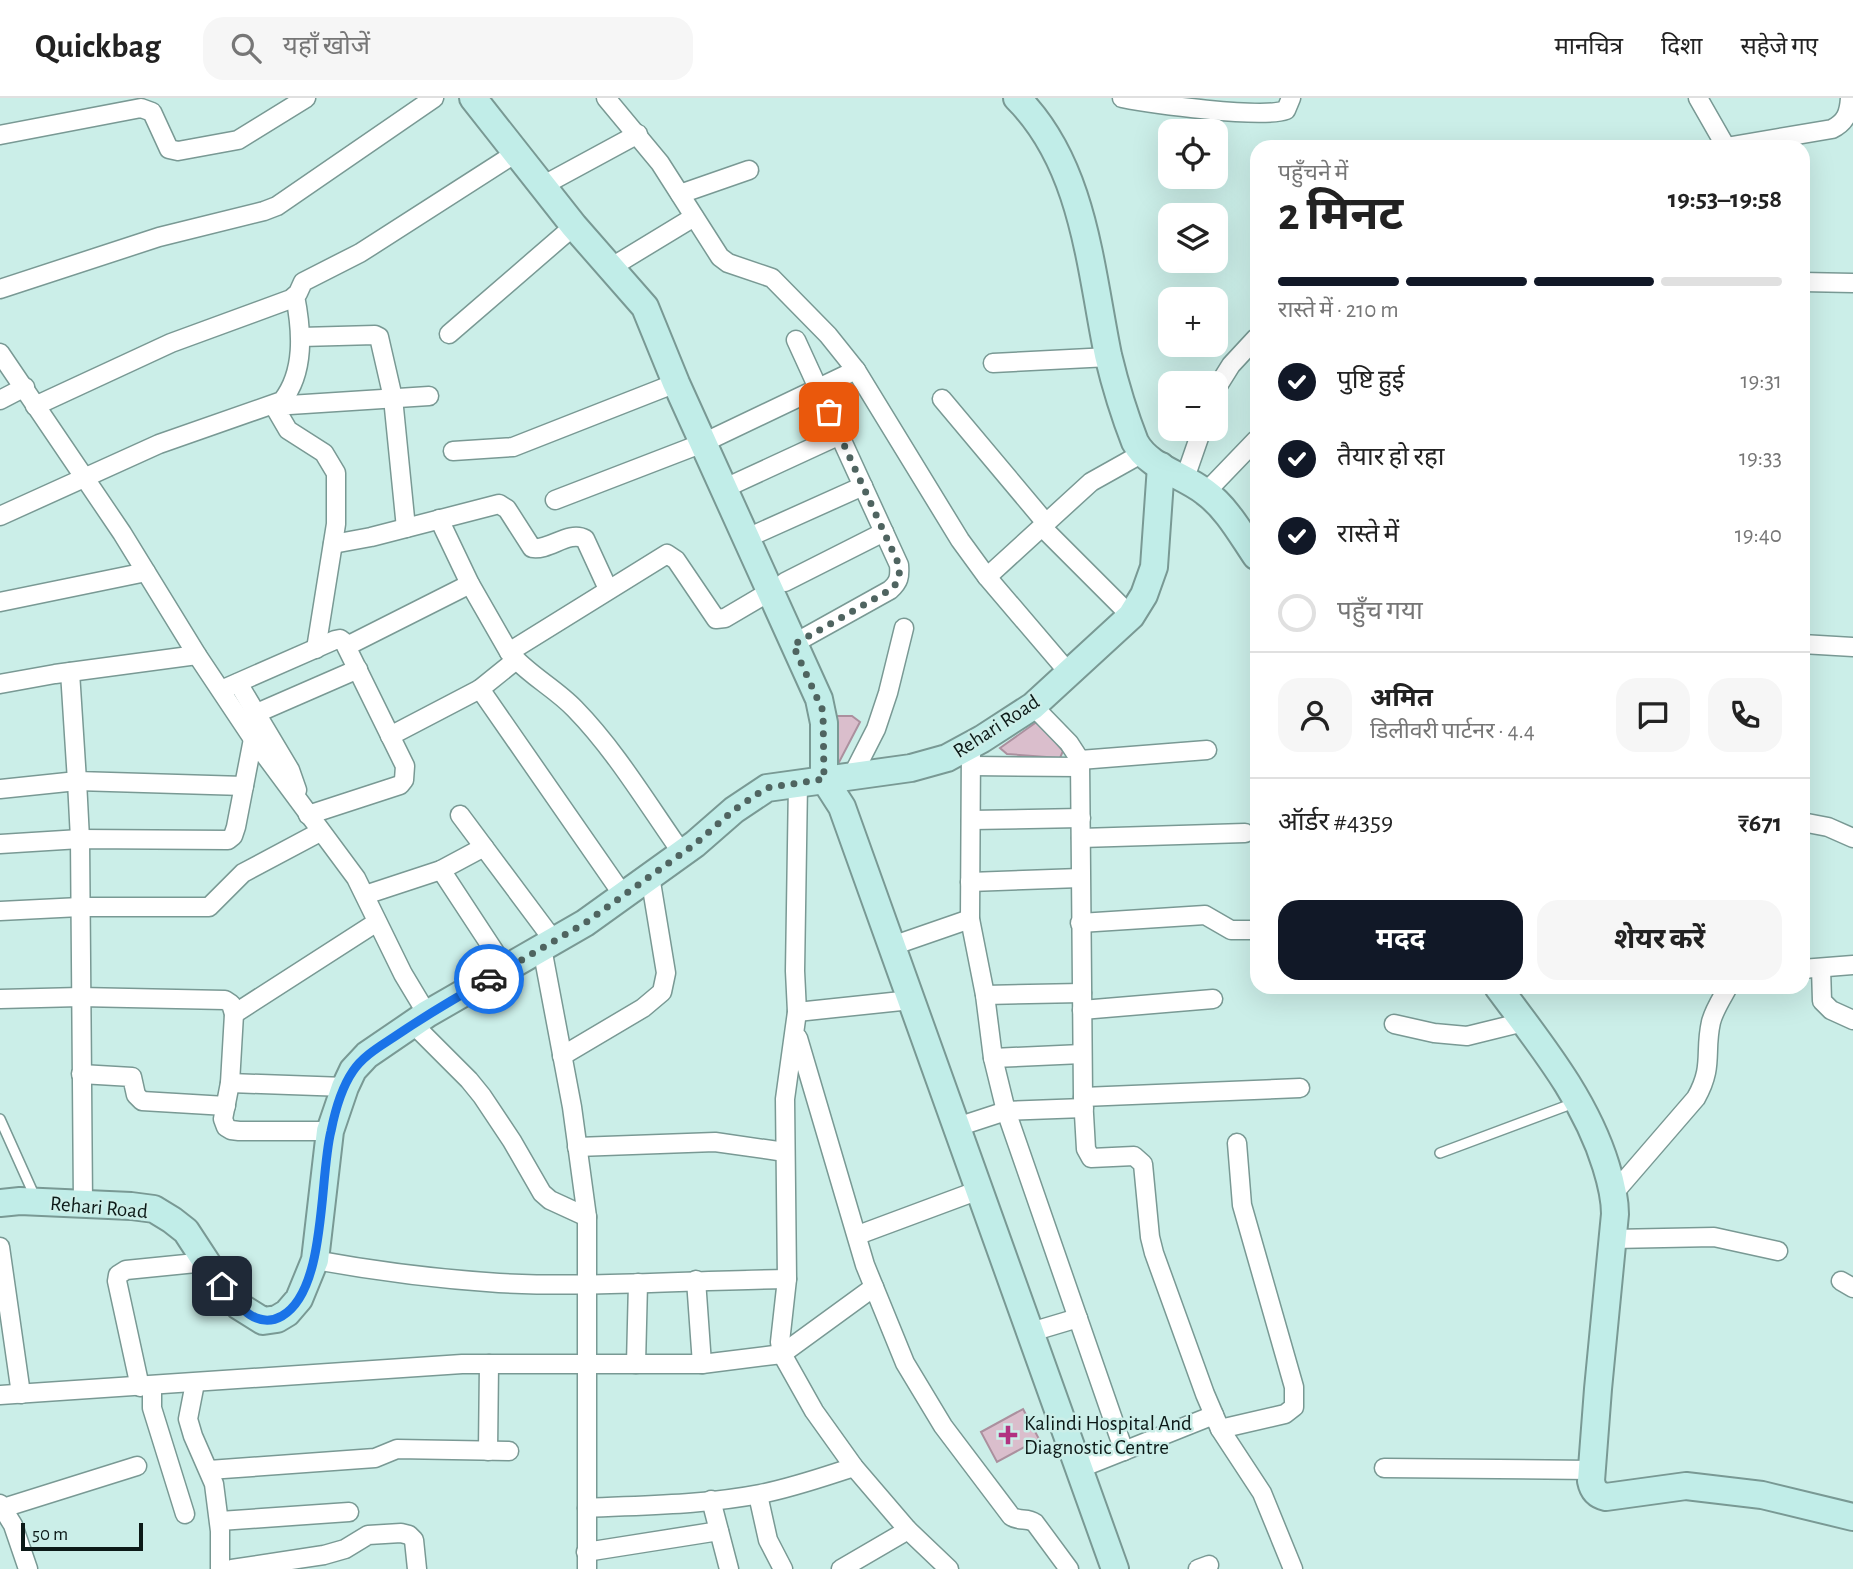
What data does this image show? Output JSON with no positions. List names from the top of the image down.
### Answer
{
  "streets": {
    "main road": ["Rehari Road"]
  },
  "places": {
    "health": ["Kalindi Hospital And Diagnostic Centre"]
  },
  "scale_bar": "50 m",
  "page": {
    "header": "Quickbag",
    "search": "यहाँ खोजें",
    "nav": ["मानचित्र", "दिशा", "सहेजे गए"],
    "map_buttons": ["+", "−"],
    "heading": ["2 मिनट", "पहुँचने में", "19:53–19:58"],
    "panel": [
      "अमित",
      "डिलीवरी पार्टनर · 4.4",
      "ऑर्डर #4359",
      "₹671"
    ],
    "bar": "रास्ते में · 210 m",
    "list": [
      ["पुष्टि हुई", "19:31"],
      ["तैयार हो रहा", "19:33"],
      ["रास्ते में", "19:40"],
      "पहुँच गया"
    ],
    "buttons": ["मदद", "शेयर करें"],
    "scale": "50 m"
  }
}
